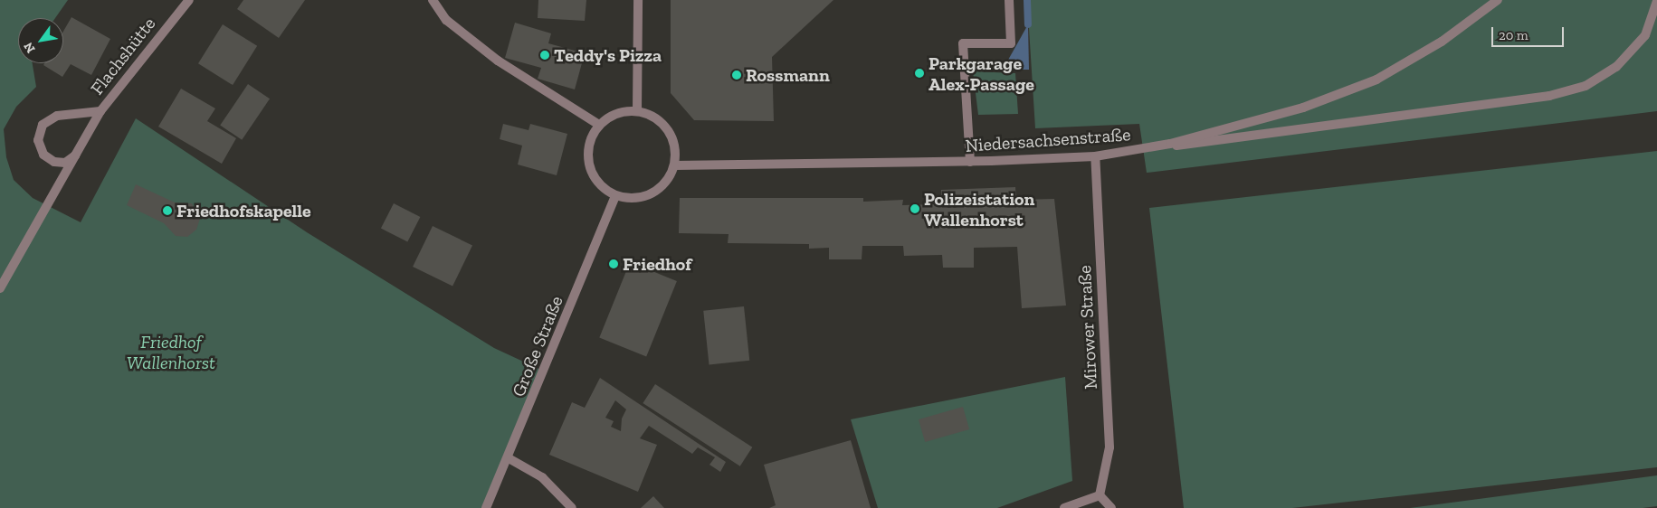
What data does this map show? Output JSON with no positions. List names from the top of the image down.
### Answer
{
  "streets": {
    "street": [
      "Flachshütte",
      "Niedersachsenstraße",
      "Mirower Straße",
      "Große Straße"
    ]
  },
  "crossings": [
    ["Niedersachsenstraße", "Mirower Straße"],
    ["Niedersachsenstraße", "Große Straße"]
  ],
  "parks": ["Friedhof Wallenhorst"],
  "places": [
    "Teddy's Pizza",
    "Parkgarage Alex-Passage",
    "Rossmann",
    "Polizeistation Wallenhorst",
    "Friedhofskapelle",
    "Friedhof"
  ],
  "scale_bar": "20 m",
  "north": "bottom left"
}
